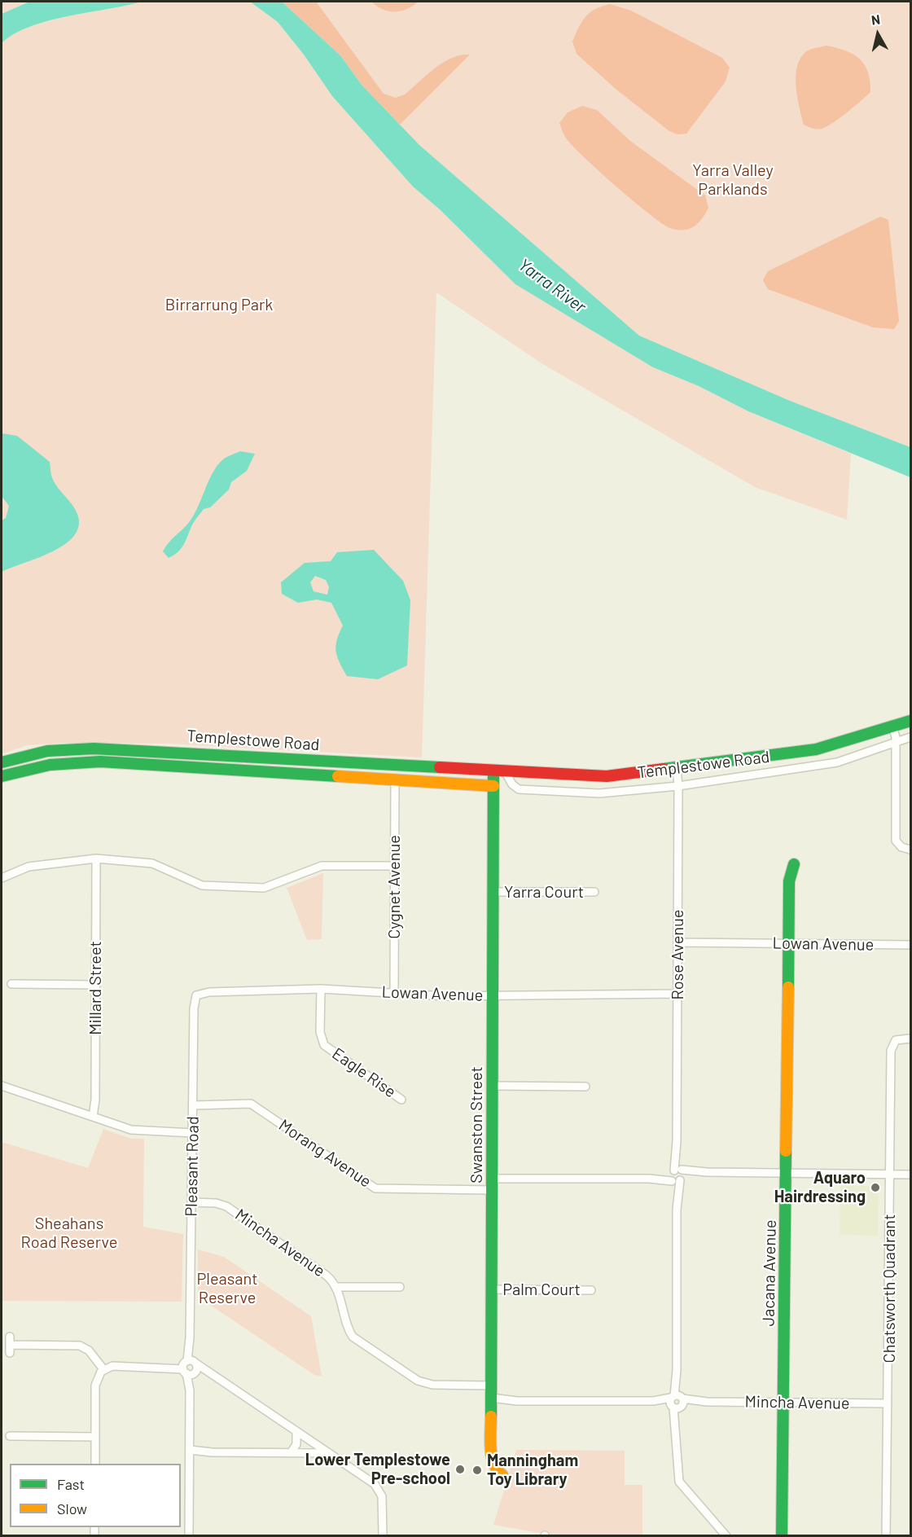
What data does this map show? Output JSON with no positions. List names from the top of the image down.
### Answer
{
  "streets": {
    "street": [
      "Templestowe Road",
      "Cygnet Avenue",
      "Yarra Court",
      "Lowan Avenue",
      "Rose Avenue",
      "Millard Street",
      "Eagle Rise",
      "Swanston Street",
      "Morang Avenue",
      "Pleasant Road",
      "Mincha Avenue",
      "Jacana Avenue",
      "Chatsworth Quadrant",
      "Palm Court"
    ]
  },
  "crossings": [
    ["Templestowe Road", "Cygnet Avenue"],
    ["Templestowe Road", "Rose Avenue"],
    ["Templestowe Road", "Swanston Street"],
    ["Cygnet Avenue", "Lowan Avenue"],
    ["Yarra Court", "Swanston Street"],
    ["Lowan Avenue", "Rose Avenue"],
    ["Lowan Avenue", "Eagle Rise"],
    ["Lowan Avenue", "Swanston Street"],
    ["Lowan Avenue", "Pleasant Road"],
    ["Lowan Avenue", "Jacana Avenue"],
    ["Rose Avenue", "Morang Avenue"],
    ["Rose Avenue", "Mincha Avenue"],
    ["Swanston Street", "Morang Avenue"],
    ["Swanston Street", "Mincha Avenue"],
    ["Swanston Street", "Palm Court"],
    ["Morang Avenue", "Pleasant Road"],
    ["Morang Avenue", "Jacana Avenue"],
    ["Morang Avenue", "Chatsworth Quadrant"],
    ["Pleasant Road", "Mincha Avenue"],
    ["Mincha Avenue", "Jacana Avenue"],
    ["Mincha Avenue", "Chatsworth Quadrant"]
  ],
  "water": ["Yarra River"],
  "parks": [
    "Yarra Valley Parklands",
    "Birrarrung Park",
    "Sheahans Road Reserve",
    "Pleasant Reserve"
  ],
  "places": ["Aquaro Hairdressing", "Lower Templestowe Pre-school", "Manningham Toy Library"],
  "legend": ["Fast", "Slow"],
  "north": "top"
}
